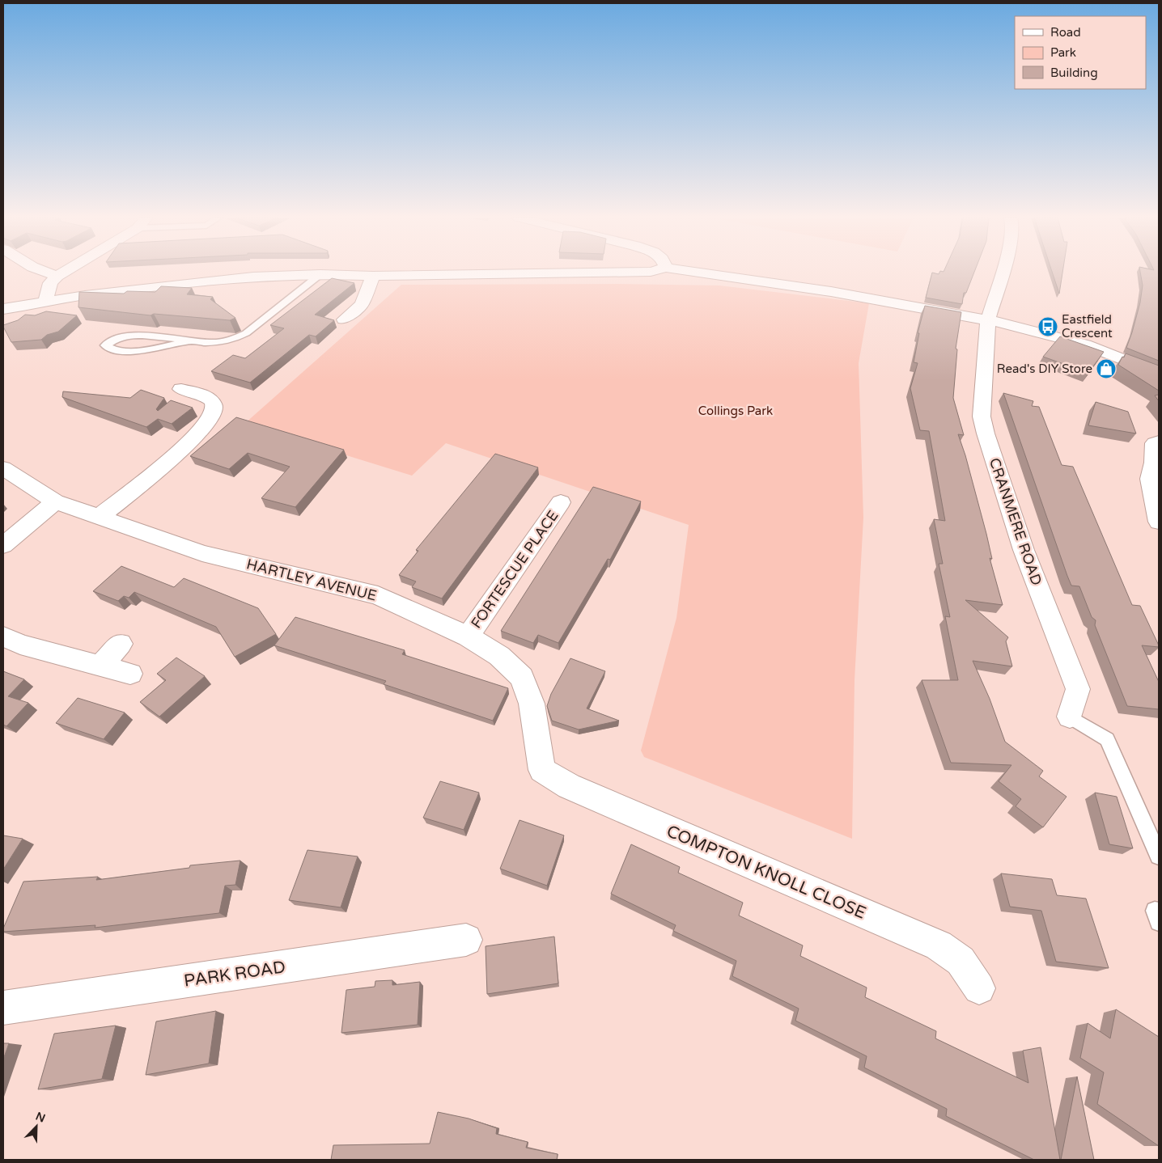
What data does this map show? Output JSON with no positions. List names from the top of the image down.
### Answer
{
  "streets": {
    "street": [
      "CRANMERE ROAD",
      "FORTESCUE PLACE",
      "HARTLEY AVENUE",
      "COMPTON KNOLL CLOSE",
      "PARK ROAD"
    ]
  },
  "crossings": [
    ["FORTESCUE PLACE", "HARTLEY AVENUE"],
    ["HARTLEY AVENUE", "COMPTON KNOLL CLOSE"]
  ],
  "parks": ["Collings Park"],
  "places": {
    "bus stop": ["Eastfield Crescent"],
    "shop": ["Read's DIY Store"]
  },
  "legend": ["Road", "Park", "Building"],
  "north": "top right"
}
